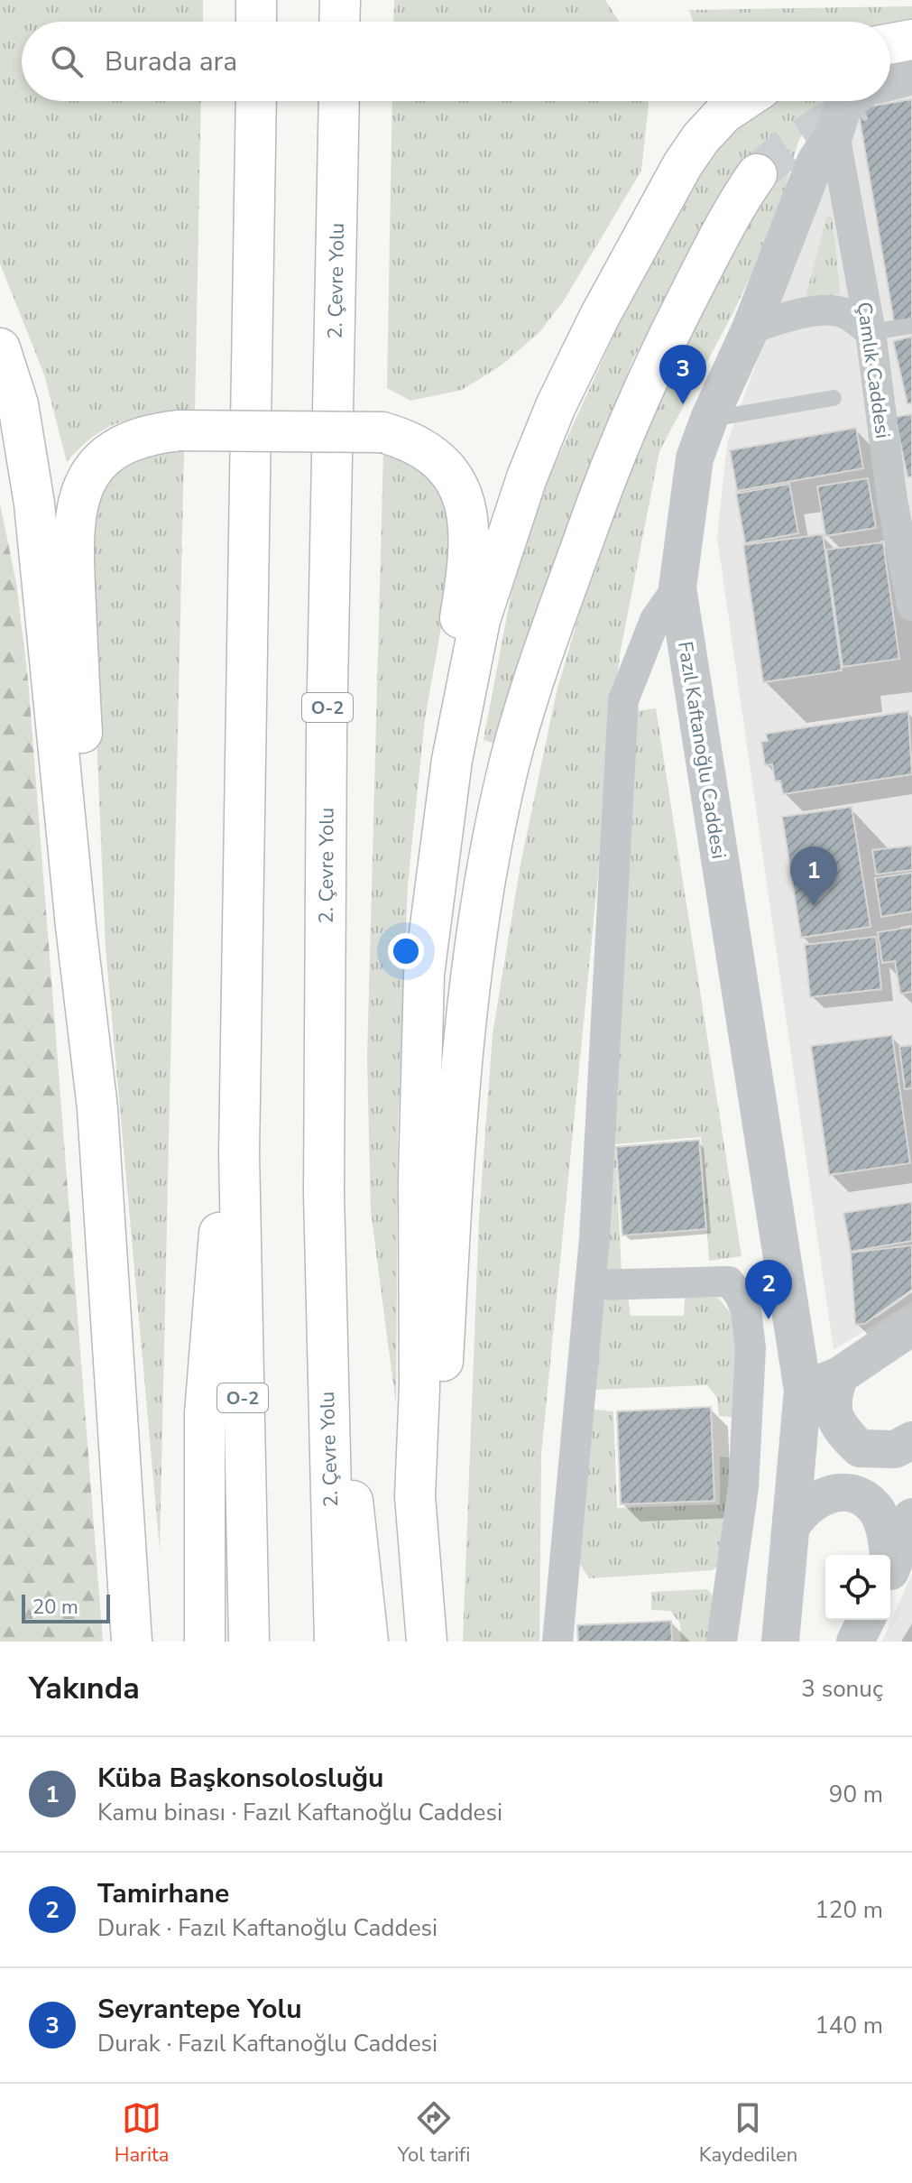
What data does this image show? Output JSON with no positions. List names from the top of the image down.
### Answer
{
  "streets": {
    "highway": ["2. Çevre Yolu", "O-2"],
    "street": ["Çamlık Caddesi", "Fazıl Kaftanoğlu Caddesi"]
  },
  "crossings": [
    ["Çamlık Caddesi", "Fazıl Kaftanoğlu Caddesi"]
  ],
  "scale_bar": "20 m",
  "page": {
    "search": "Burada ara",
    "pins": ["3", "1", "2"],
    "scale": "20 m",
    "heading": ["Yakında", "3 sonuç"],
    "list": [
      {
        "mark": "1",
        "name": "Küba Başkonsolosluğu",
        "note": "Kamu binası · Fazıl Kaftanoğlu Caddesi",
        "value": "90 m"
      },
      {
        "mark": "2",
        "name": "Tamirhane",
        "note": "Durak · Fazıl Kaftanoğlu Caddesi",
        "value": "120 m"
      },
      {
        "mark": "3",
        "name": "Seyrantepe Yolu",
        "note": "Durak · Fazıl Kaftanoğlu Caddesi",
        "value": "140 m"
      }
    ],
    "nav": ["Harita", "Yol tarifi", "Kaydedilen"]
  }
}
